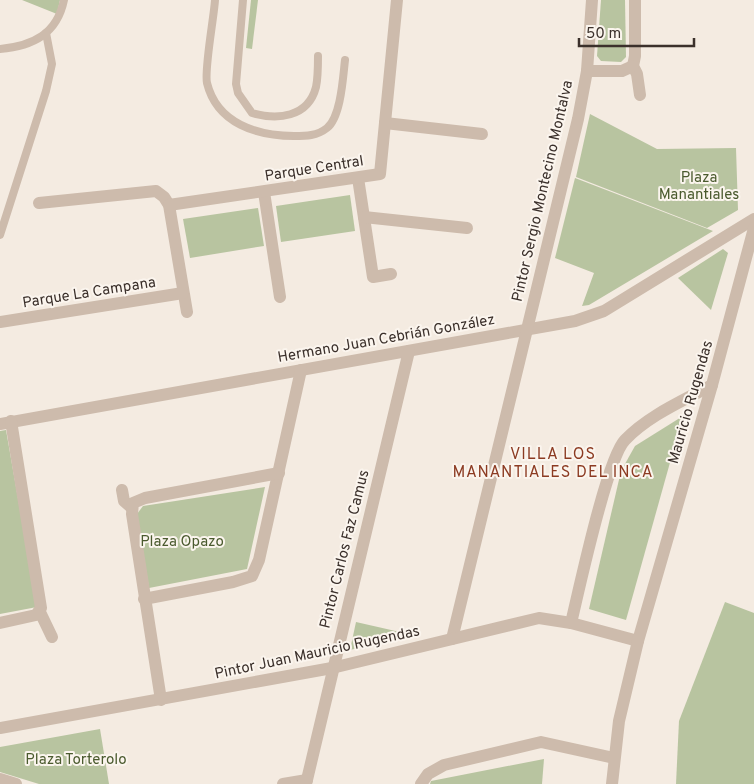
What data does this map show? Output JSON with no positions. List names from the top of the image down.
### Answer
{
  "streets": {
    "street": [
      "Parque Central",
      "Pintor Sergio Montecino Montalva",
      "Parque La Campana",
      "Hermano Juan Cebrián González",
      "Mauricio Rugendas",
      "Pintor Carlos Faz Camus",
      "Pintor Juan Mauricio Rugendas"
    ]
  },
  "crossings": [
    ["Pintor Sergio Montecino Montalva", "Hermano Juan Cebrián González"],
    ["Pintor Sergio Montecino Montalva", "Pintor Juan Mauricio Rugendas"],
    ["Hermano Juan Cebrián González", "Pintor Carlos Faz Camus"],
    ["Mauricio Rugendas", "Pintor Juan Mauricio Rugendas"],
    ["Pintor Carlos Faz Camus", "Pintor Juan Mauricio Rugendas"]
  ],
  "districts": ["VILLA LOS MANANTIALES DEL INCA"],
  "parks": ["Plaza Manantiales", "Plaza Opazo", "Plaza Torterolo"],
  "scale_bar": "50 m"
}
